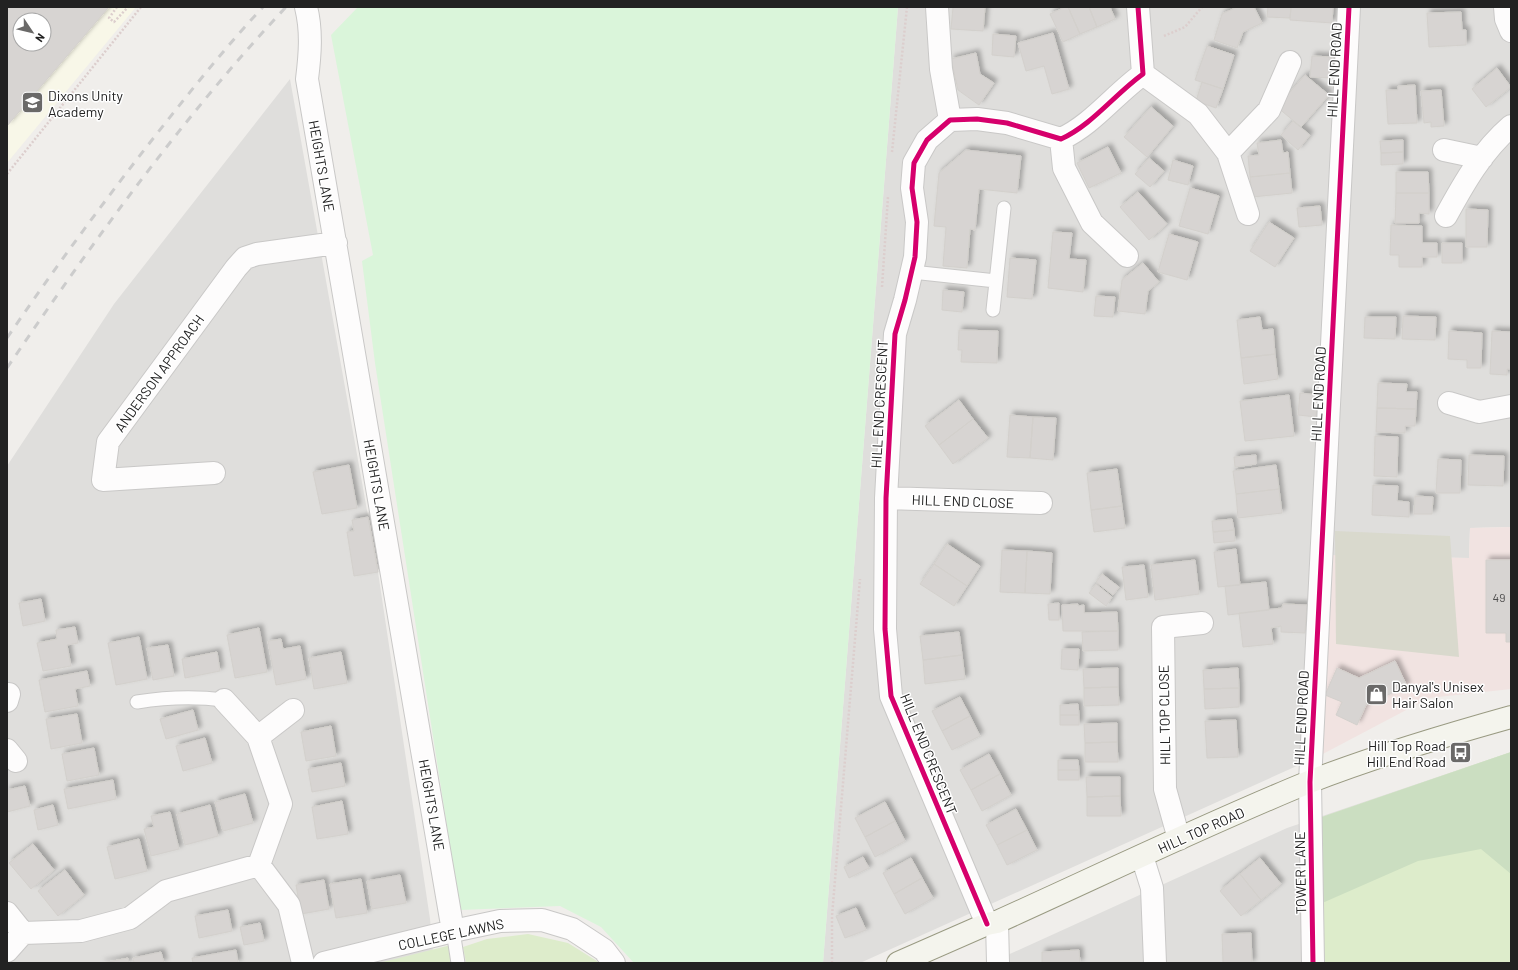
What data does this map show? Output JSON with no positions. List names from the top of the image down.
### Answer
{
  "streets": {
    "street": [
      "HILL END ROAD",
      "HEIGHTS LANE",
      "ANDERSON APPROACH",
      "HILL END CRESCENT",
      "HILL END CLOSE",
      "HILL TOP CLOSE",
      "HILL TOP ROAD",
      "TOWER LANE",
      "COLLEGE LAWNS"
    ]
  },
  "crossings": [
    ["HILL END ROAD", "HILL TOP ROAD"],
    ["HILL END ROAD", "TOWER LANE"],
    ["HEIGHTS LANE", "ANDERSON APPROACH"],
    ["HEIGHTS LANE", "COLLEGE LAWNS"],
    ["HILL END CRESCENT", "HILL END CLOSE"],
    ["HILL END CRESCENT", "HILL TOP ROAD"],
    ["HILL TOP CLOSE", "HILL TOP ROAD"],
    ["HILL TOP ROAD", "TOWER LANE"]
  ],
  "places": {
    "school or university": ["Dixons Unity Academy"],
    "shop": ["Danyal's Unisex Hair Salon"],
    "bus stop": ["Hill Top Road Hill End Road"]
  },
  "house_numbers": ["49"],
  "north": "bottom right"
}
